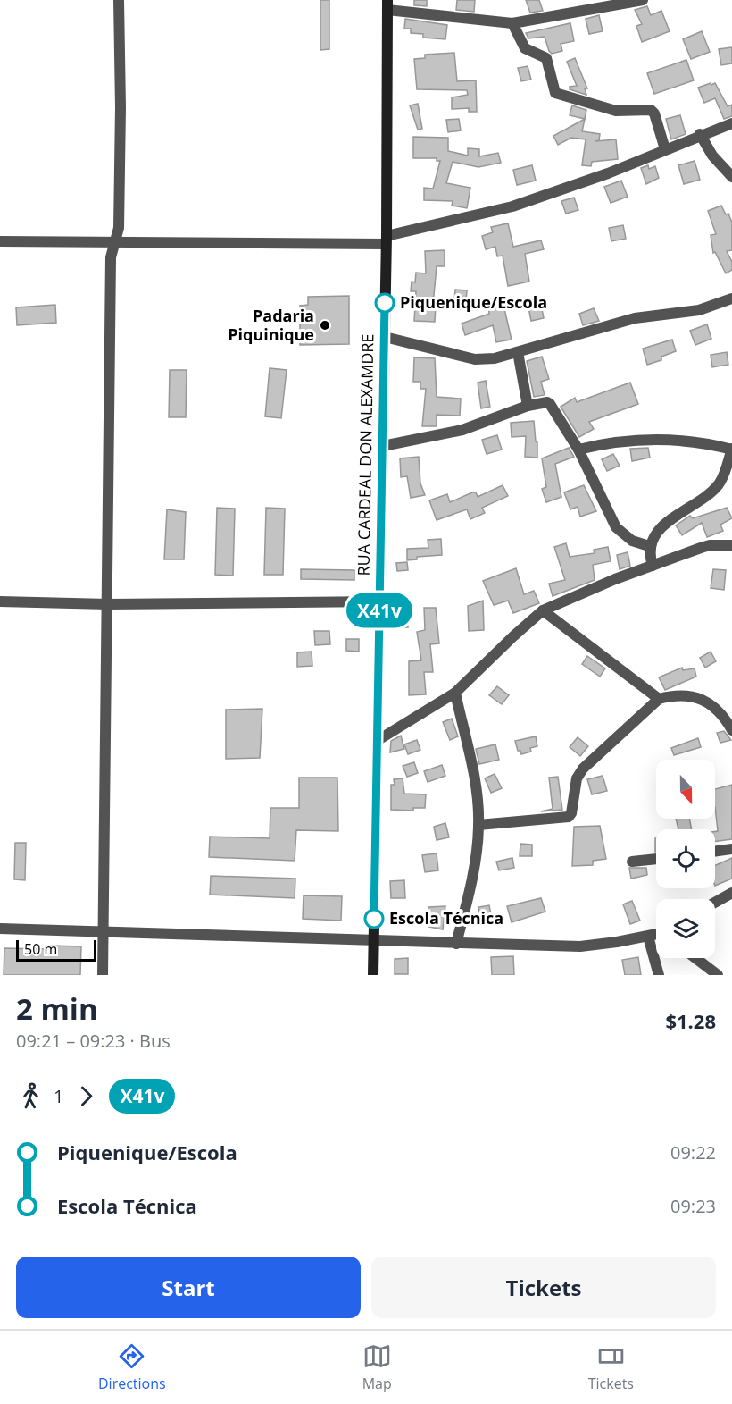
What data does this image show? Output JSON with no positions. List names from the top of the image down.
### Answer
{
  "streets": {
    "main road": ["RUA CARDEAL DON ALEXAMDRE"]
  },
  "places": ["Piquenique/Escola", "Padaria Piquinique", "Escola Técnica"],
  "lines": ["bus line X41v"],
  "scale_bar": "50 m",
  "north": "bottom",
  "page": {
    "on_map": "X41v",
    "scale": "50 m",
    "heading": ["2 min", "09:21 – 09:23 · Bus", "$1.28"],
    "legs": ["1", "X41v"],
    "list": [
      {
        "name": "Piquenique/Escola",
        "value": "09:22"
      },
      {
        "name": "Escola Técnica",
        "value": "09:23"
      }
    ],
    "buttons": ["Start", "Tickets"],
    "tabs": ["Directions", "Map", "Tickets"]
  }
}
